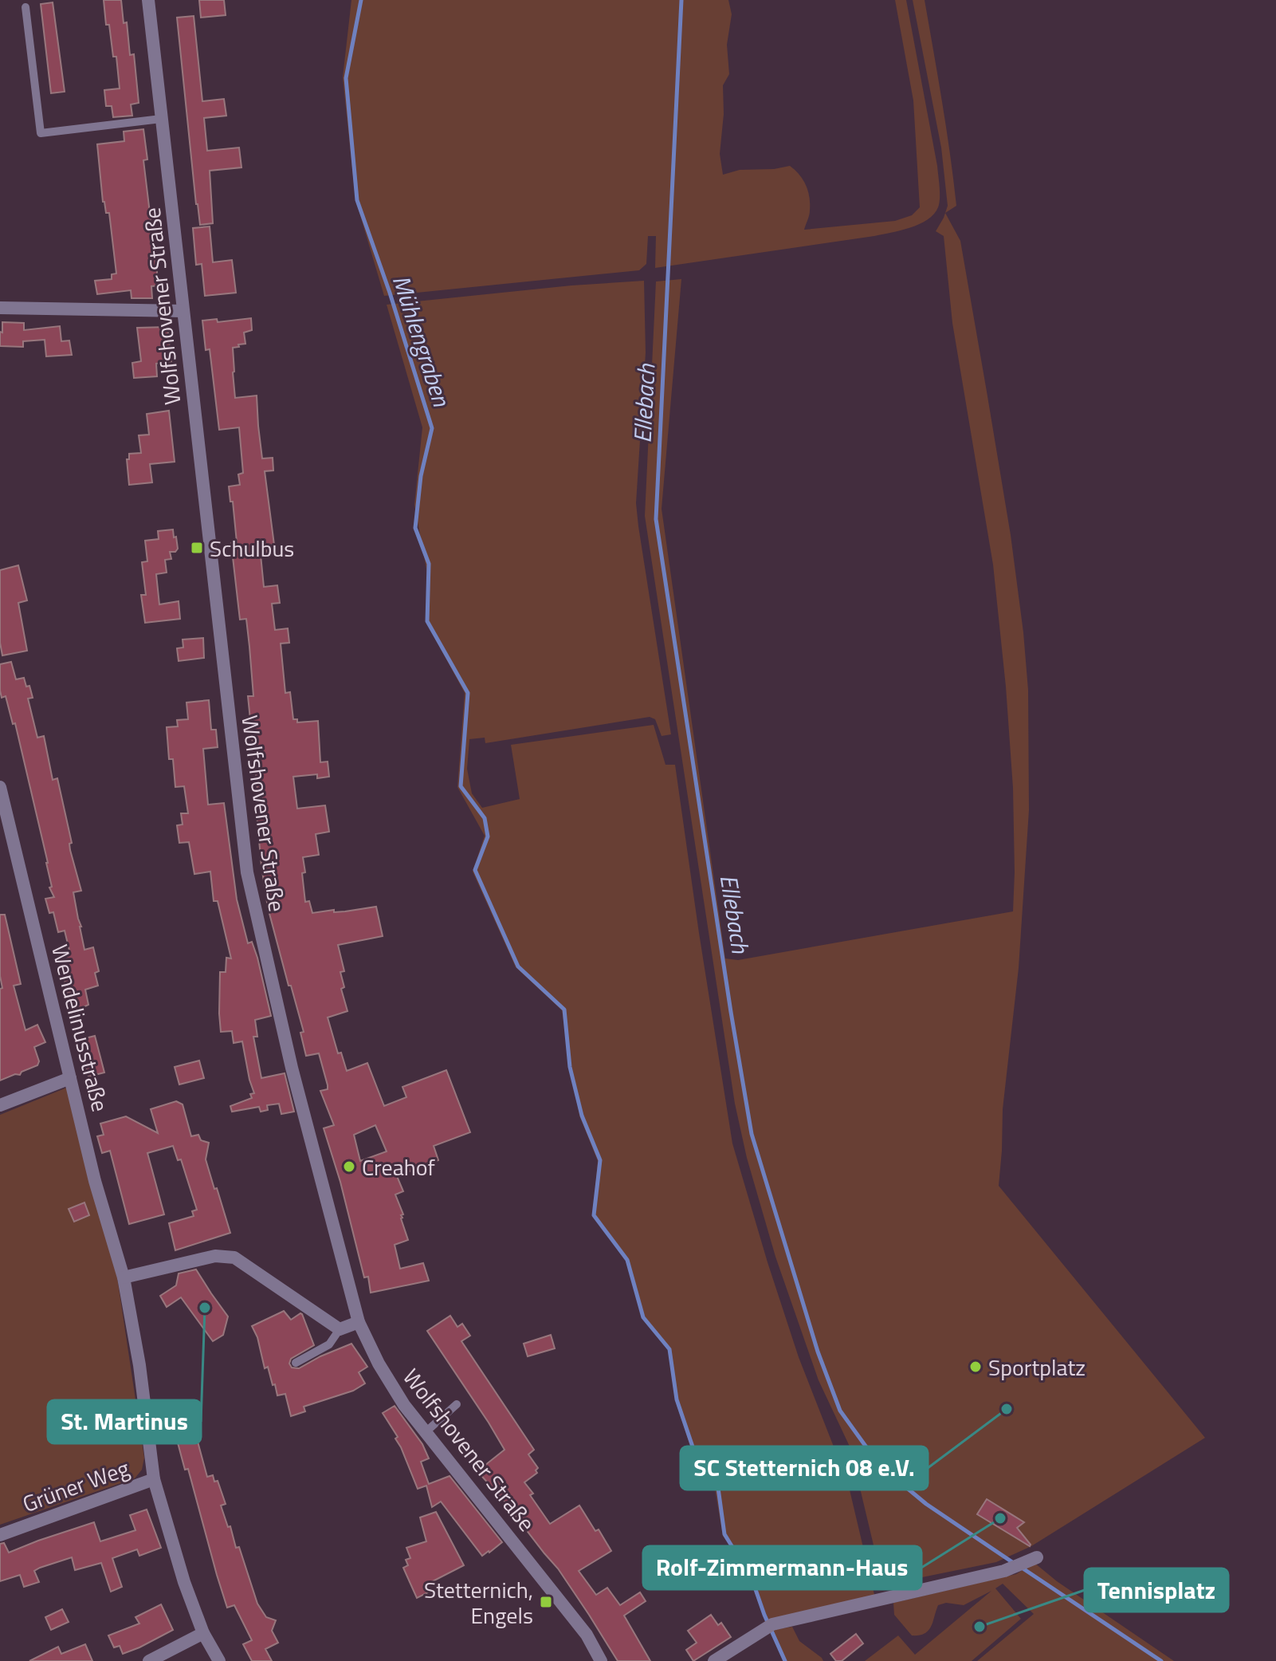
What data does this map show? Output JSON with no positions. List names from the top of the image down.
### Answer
{
  "streets": {
    "street": ["Wolfshovener Straße", "Wendelinusstraße", "Grüner Weg"]
  },
  "crossings": [
    ["Wendelinusstraße", "Grüner Weg"]
  ],
  "water": ["Mühlengraben", "Ellebach"],
  "places": {
    "transit": ["Schulbus", "Stetternich, Engels"],
    "other": [
      "Creahof",
      "St. Martinus",
      "Sportplatz",
      "SC Stetternich 08 e.V.",
      "Rolf-Zimmermann-Haus",
      "Tennisplatz"
    ]
  }
}
